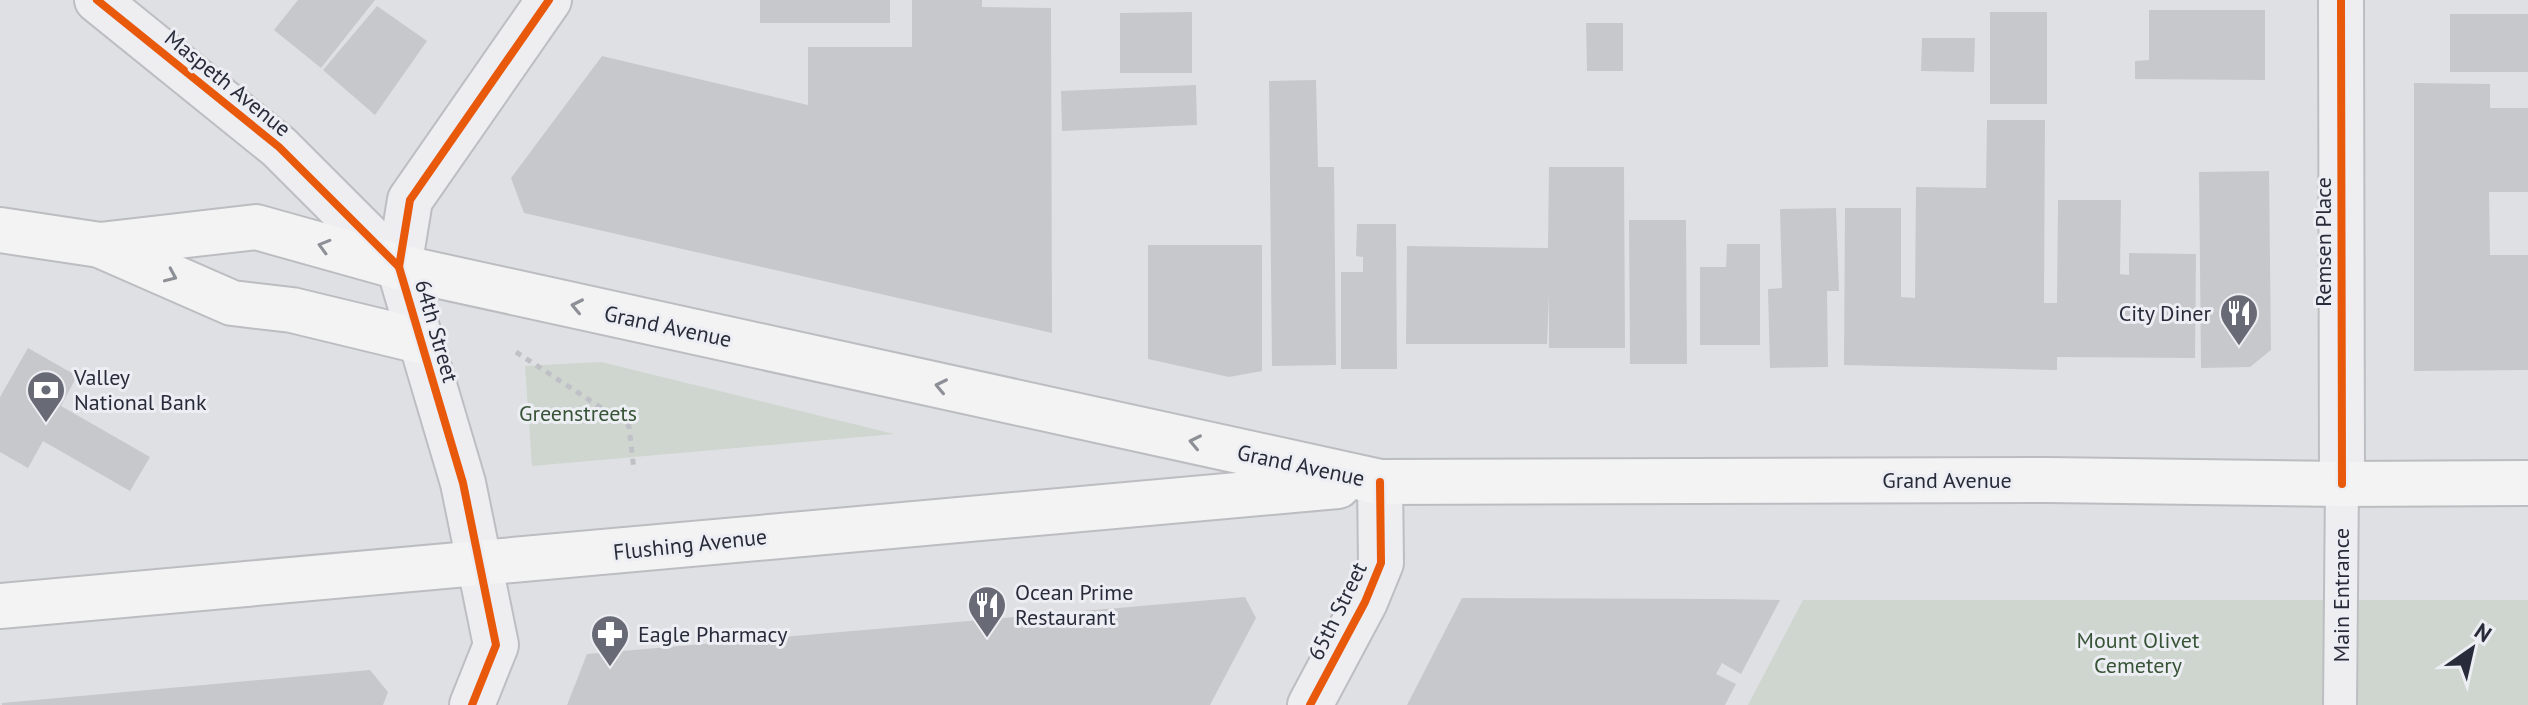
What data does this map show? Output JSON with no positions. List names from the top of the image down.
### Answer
{
  "streets": {
    "main road": ["Grand Avenue", "Flushing Avenue"],
    "street": [
      "Maspeth Avenue",
      "Remsen Place",
      "64th Street",
      "65th Street"
    ],
    "lane": ["Main Entrance"]
  },
  "crossings": [
    ["Maspeth Avenue", "Grand Avenue"],
    ["Maspeth Avenue", "64th Street"],
    ["Remsen Place", "Grand Avenue"],
    ["Remsen Place", "Main Entrance"],
    ["Grand Avenue", "64th Street"],
    ["Grand Avenue", "Flushing Avenue"],
    ["Grand Avenue", "Main Entrance"],
    ["Grand Avenue", "65th Street"],
    ["64th Street", "Flushing Avenue"],
    ["Flushing Avenue", "65th Street"]
  ],
  "parks": ["Greenstreets", "Mount Olivet Cemetery"],
  "places": {
    "restaurant": ["City Diner", "Ocean Prime Restaurant"],
    "bank": ["Valley National Bank"],
    "pharmacy": ["Eagle Pharmacy"]
  },
  "north": "top right"
}
